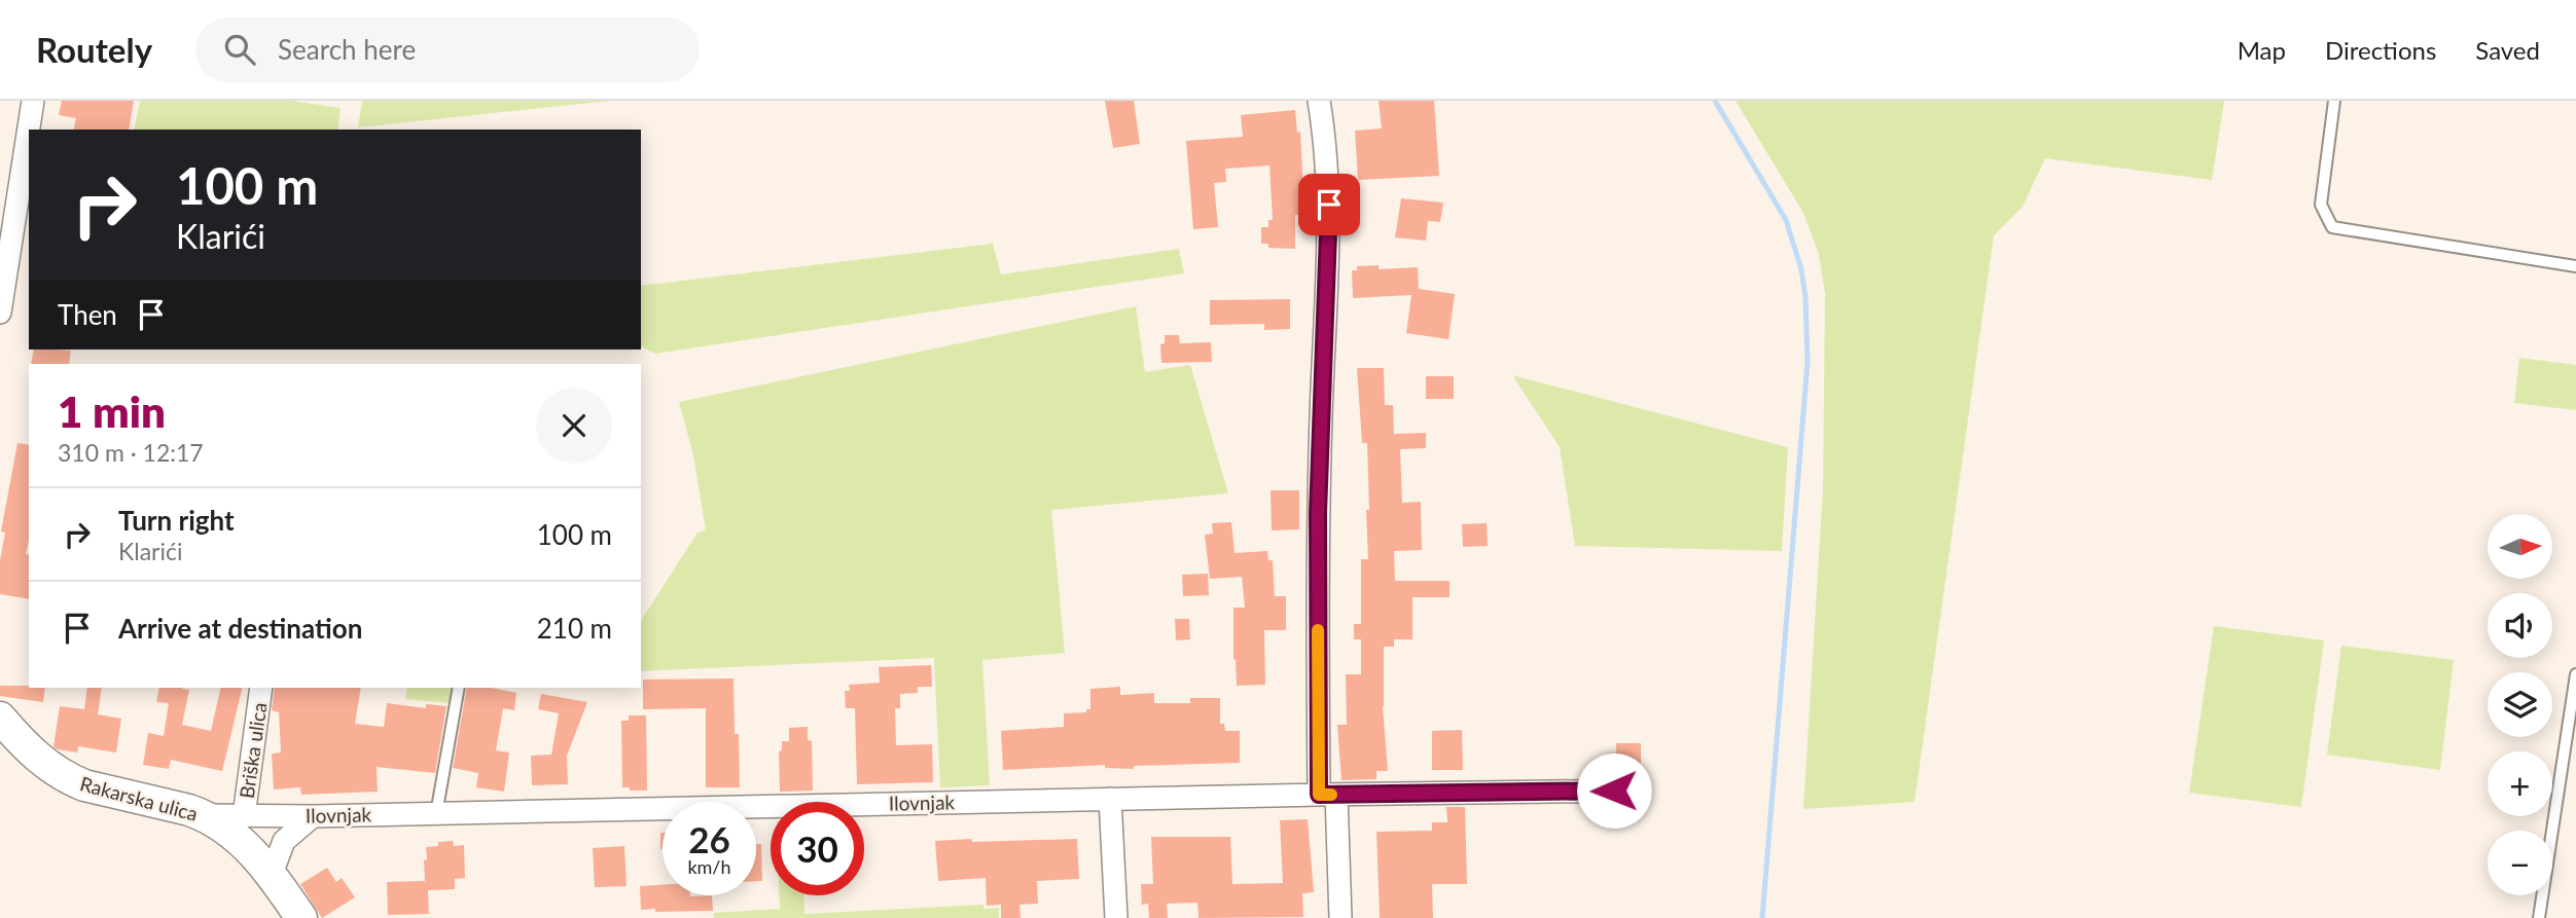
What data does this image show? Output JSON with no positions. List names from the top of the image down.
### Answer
{
  "streets": {
    "main road": ["Rakarska ulica"],
    "street": ["Briška ulica", "Ilovnjak"]
  },
  "crossings": [
    ["Briška ulica", "Ilovnjak"],
    ["Rakarska ulica", "Ilovnjak"]
  ],
  "north": "right",
  "page": {
    "header": "Routely",
    "search": "Search here",
    "nav": ["Map", "Directions", "Saved"],
    "turn": ["100 m", "Klarići"],
    "then": "Then",
    "heading": ["1 min", "310 m · 12:17"],
    "list": [
      {
        "name": "Turn right",
        "note": "Klarići",
        "value": "100 m"
      },
      {
        "name": "Arrive at destination",
        "value": "210 m"
      }
    ],
    "map_buttons": ["+", "−"],
    "speed": "26 km/h",
    "limit": "30"
  }
}
